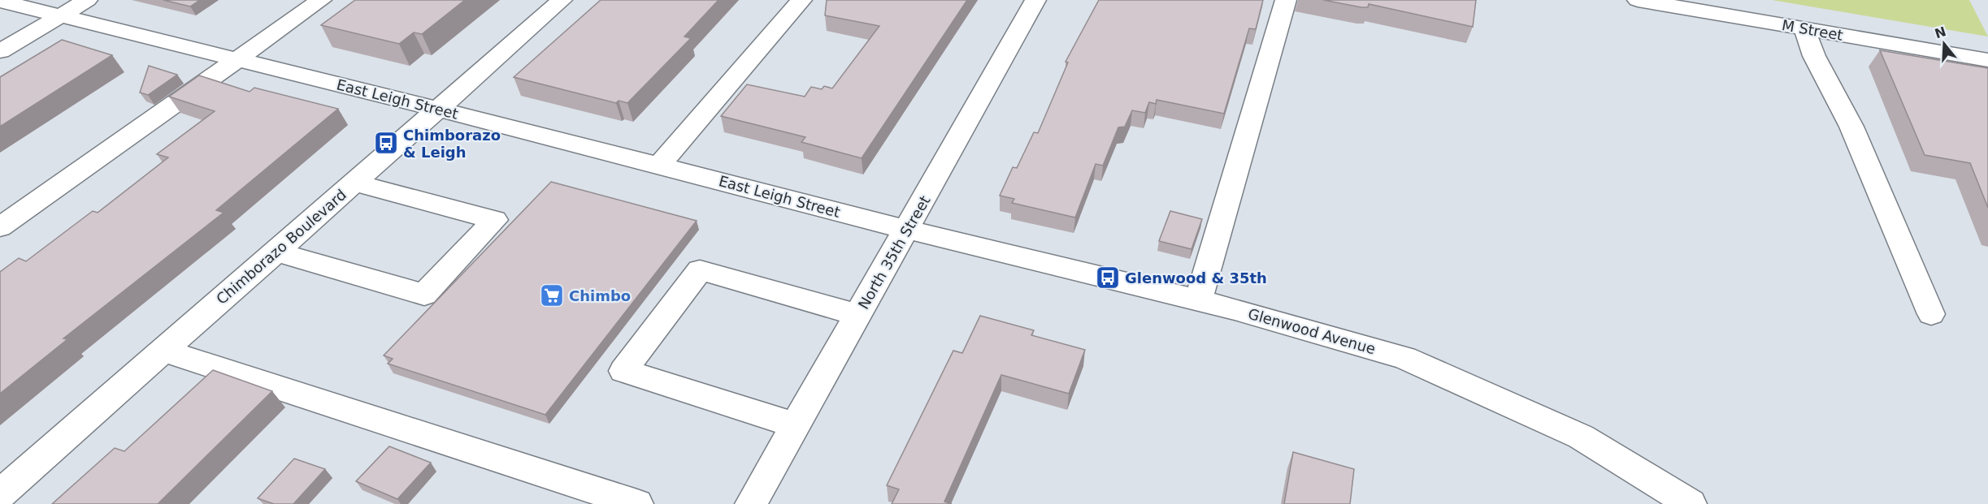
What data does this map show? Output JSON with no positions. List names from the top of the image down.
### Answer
{
  "streets": {
    "street": [
      "M Street",
      "East Leigh Street",
      "Chimborazo Boulevard",
      "North 35th Street",
      "Glenwood Avenue"
    ]
  },
  "crossings": [
    ["East Leigh Street", "Chimborazo Boulevard"],
    ["East Leigh Street", "North 35th Street"],
    ["East Leigh Street", "Glenwood Avenue"],
    ["North 35th Street", "Glenwood Avenue"]
  ],
  "places": {
    "bus stop": ["Chimborazo & Leigh", "Glenwood & 35th"],
    "supermarket": ["Chimbo"]
  },
  "north": "top"
}
